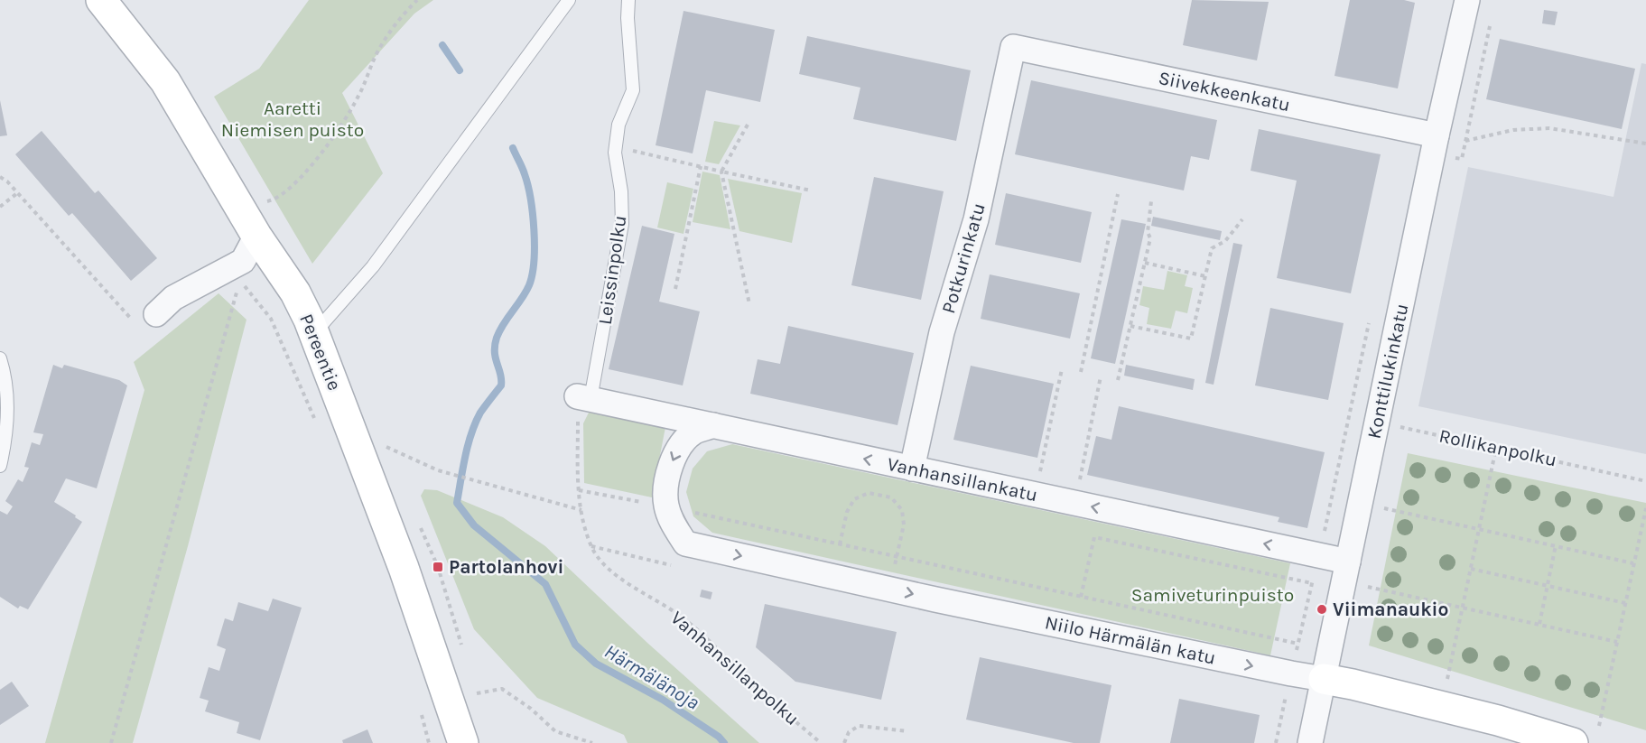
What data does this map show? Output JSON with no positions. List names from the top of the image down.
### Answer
{
  "streets": {
    "street": [
      "Siivekkeenkatu",
      "Potkurinkatu",
      "Pereentie",
      "Konttilukinkatu",
      "Vanhansillankatu",
      "Niilo Härmälän katu"
    ],
    "lane": ["Leissinpolku"],
    "path": ["Rollikanpolku", "Vanhansillanpolku"]
  },
  "crossings": [
    ["Siivekkeenkatu", "Potkurinkatu"],
    ["Siivekkeenkatu", "Konttilukinkatu"],
    ["Potkurinkatu", "Vanhansillankatu"],
    ["Leissinpolku", "Vanhansillankatu"],
    ["Leissinpolku", "Vanhansillanpolku"],
    ["Konttilukinkatu", "Rollikanpolku"],
    ["Konttilukinkatu", "Vanhansillankatu"],
    ["Konttilukinkatu", "Niilo Härmälän katu"],
    ["Vanhansillankatu", "Vanhansillanpolku"]
  ],
  "one_way": ["Vanhansillankatu", "Niilo Härmälän katu"],
  "water": ["Härmälänoja"],
  "parks": ["Aaretti Niemisen puisto", "Samiveturinpuisto"],
  "places": {
    "transit": ["Partolanhovi"],
    "other": ["Viimanaukio"]
  }
}
